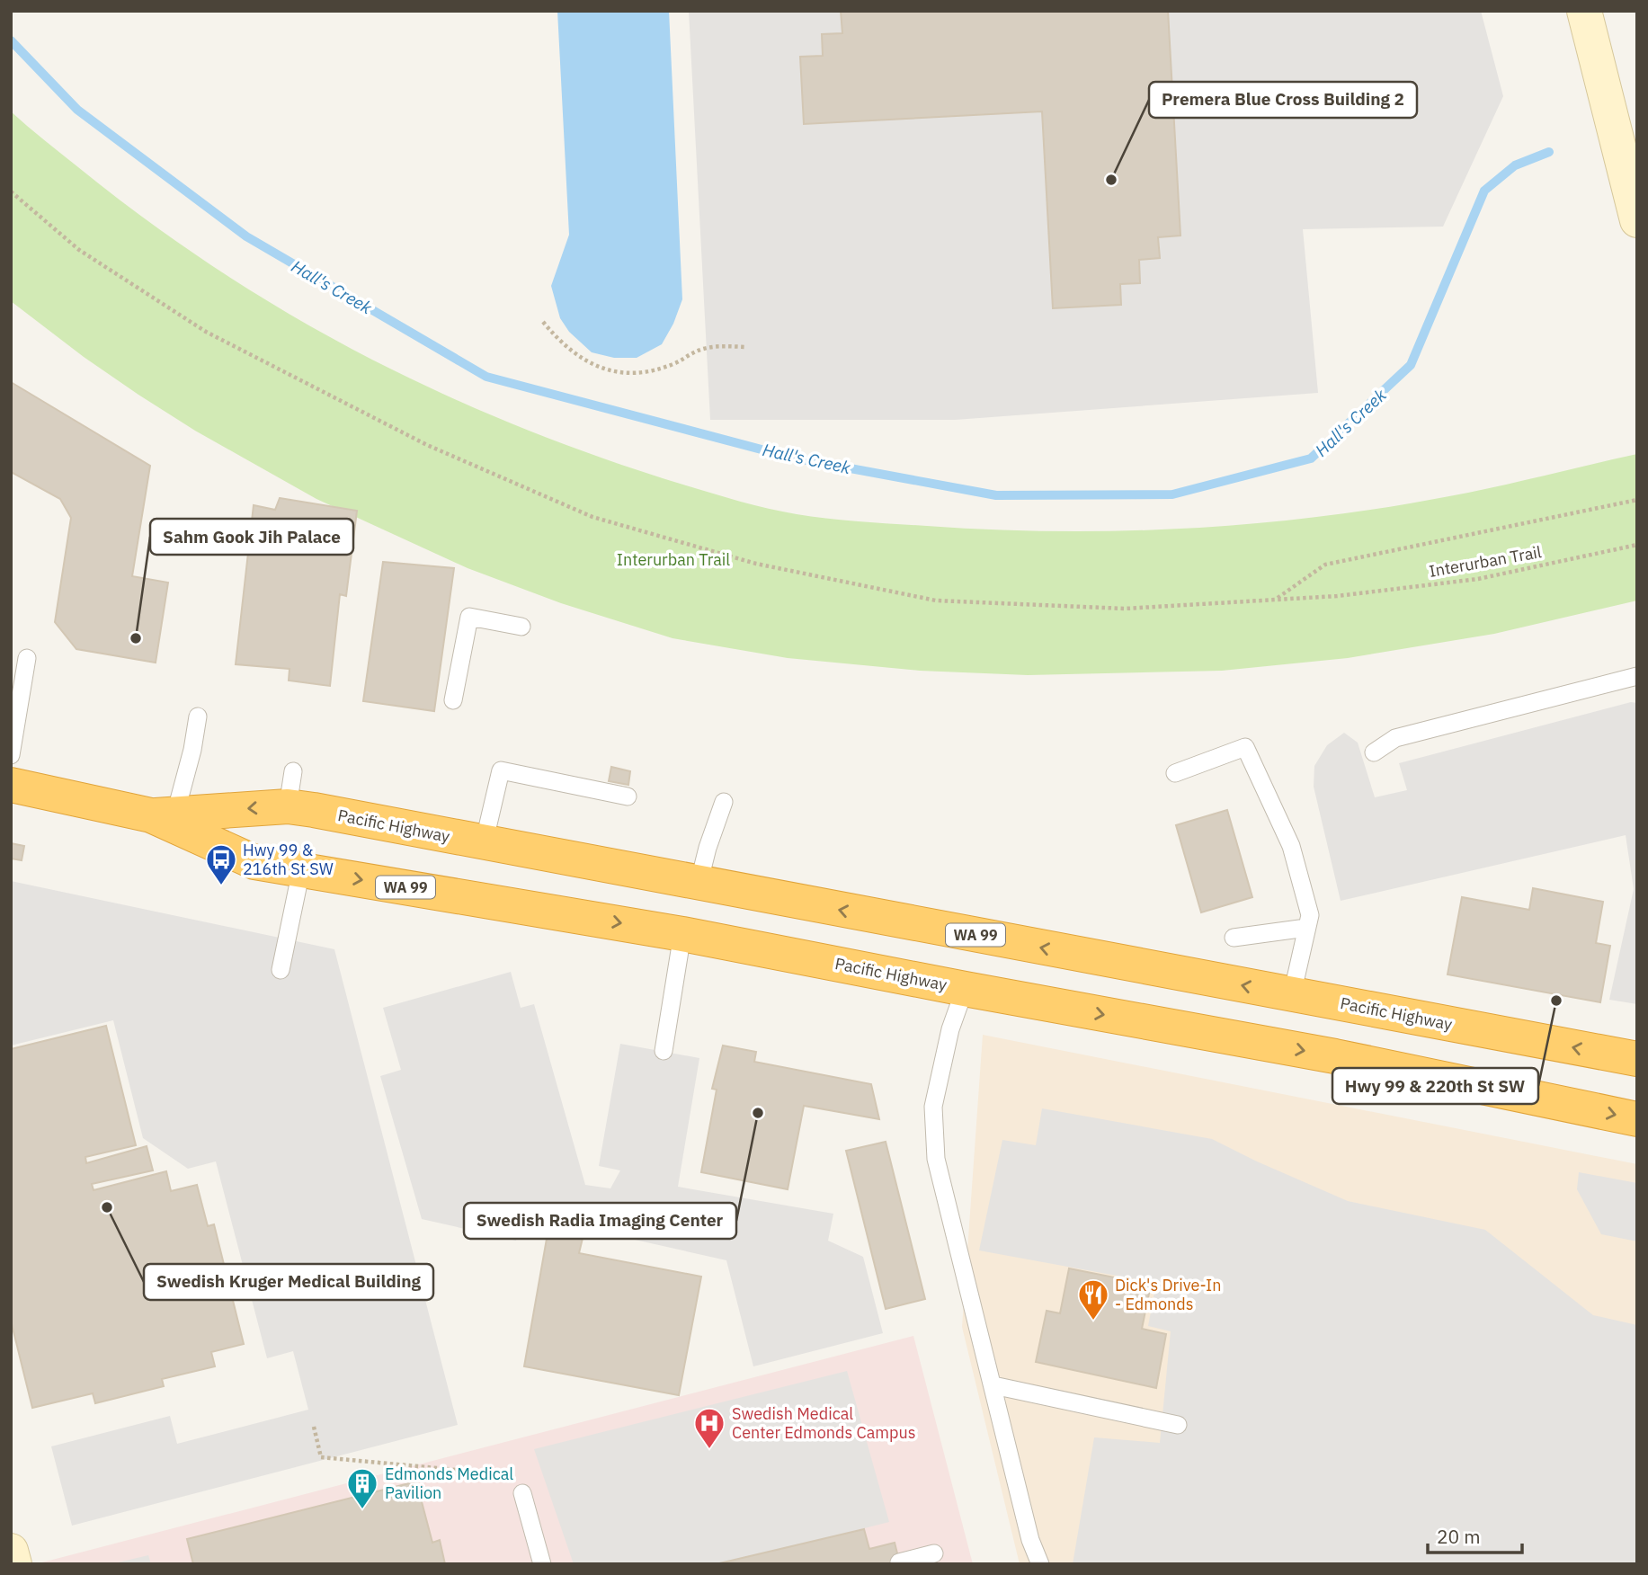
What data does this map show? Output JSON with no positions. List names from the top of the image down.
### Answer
{
  "streets": {
    "highway": ["Pacific Highway", "WA 99"],
    "path": ["Interurban Trail"]
  },
  "water": ["Hall's Creek"],
  "parks": ["Interurban Trail"],
  "places": {
    "other": [
      "Premera Blue Cross Building 2",
      "Sahm Gook Jih Palace",
      "Hwy 99 & 220th St SW",
      "Swedish Radia Imaging Center",
      "Swedish Kruger Medical Building"
    ],
    "bus stop": ["Hwy 99 & 216th St SW"],
    "restaurant": ["Dick's Drive-In - Edmonds"],
    "hospital": ["Swedish Medical Center Edmonds Campus"],
    "building": ["Edmonds Medical Pavilion"]
  },
  "scale_bar": "20 m"
}
